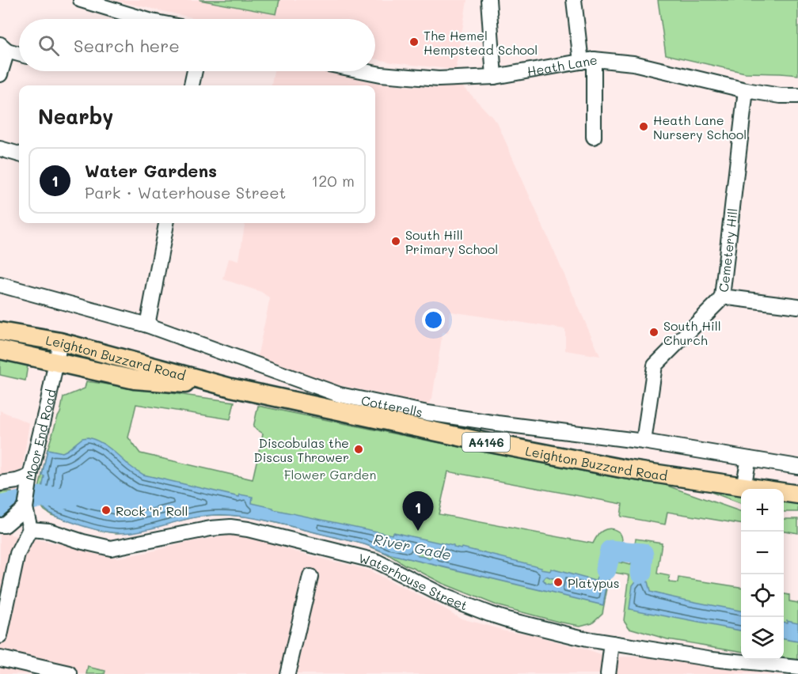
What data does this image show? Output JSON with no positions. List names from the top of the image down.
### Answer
{
  "streets": {
    "main road": ["Leighton Buzzard Road", "A4146"],
    "street": [
      "Heath Lane",
      "Cemetery Hill",
      "Cotterells",
      "Moor End Road",
      "Waterhouse Street"
    ]
  },
  "crossings": [
    ["Heath Lane", "Cemetery Hill"],
    ["Cemetery Hill", "Cotterells"],
    ["Leighton Buzzard Road", "Moor End Road"],
    ["Moor End Road", "Waterhouse Street"]
  ],
  "water": ["River Gade"],
  "parks": ["Flower Garden"],
  "places": [
    "The Hemel Hempstead School",
    "Heath Lane Nursery School",
    "South Hill Primary School",
    "South Hill Church",
    "Discobulas the Discus Thrower",
    "Rock 'n' Roll",
    "Platypus"
  ],
  "page": {
    "search": "Search here",
    "heading": "Nearby",
    "list": [
      {
        "mark": "1",
        "name": "Water Gardens",
        "note": "Park · Waterhouse Street",
        "value": "120 m"
      }
    ],
    "map_buttons": ["+", "−"],
    "pins": "1"
  }
}
